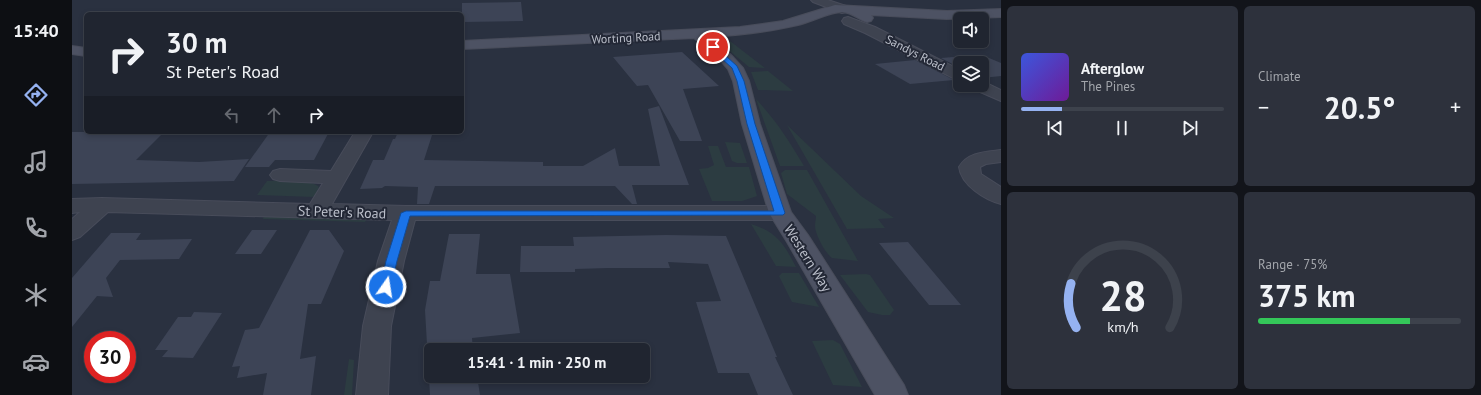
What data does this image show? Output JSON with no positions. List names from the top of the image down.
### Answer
{
  "streets": {
    "street": [
      "Worting Road",
      "Sandys Road",
      "St Peter's Road",
      "Western Way"
    ]
  },
  "crossings": [
    ["Worting Road", "Sandys Road"],
    ["Worting Road", "Western Way"],
    ["St Peter's Road", "Western Way"]
  ],
  "page": {
    "tabs": "15:40",
    "tile": [
      "Climate",
      ["Range · 75%", "375 km"]
    ],
    "turn": ["30 m", "St Peter's Road"],
    "song": ["Afterglow", "The Pines"],
    "heat": ["−", "20.5°", "+"],
    "limit": "30",
    "trip": "15:41 · 1 min · 250 m",
    "gauge": ["28", "km/h"]
  }
}
